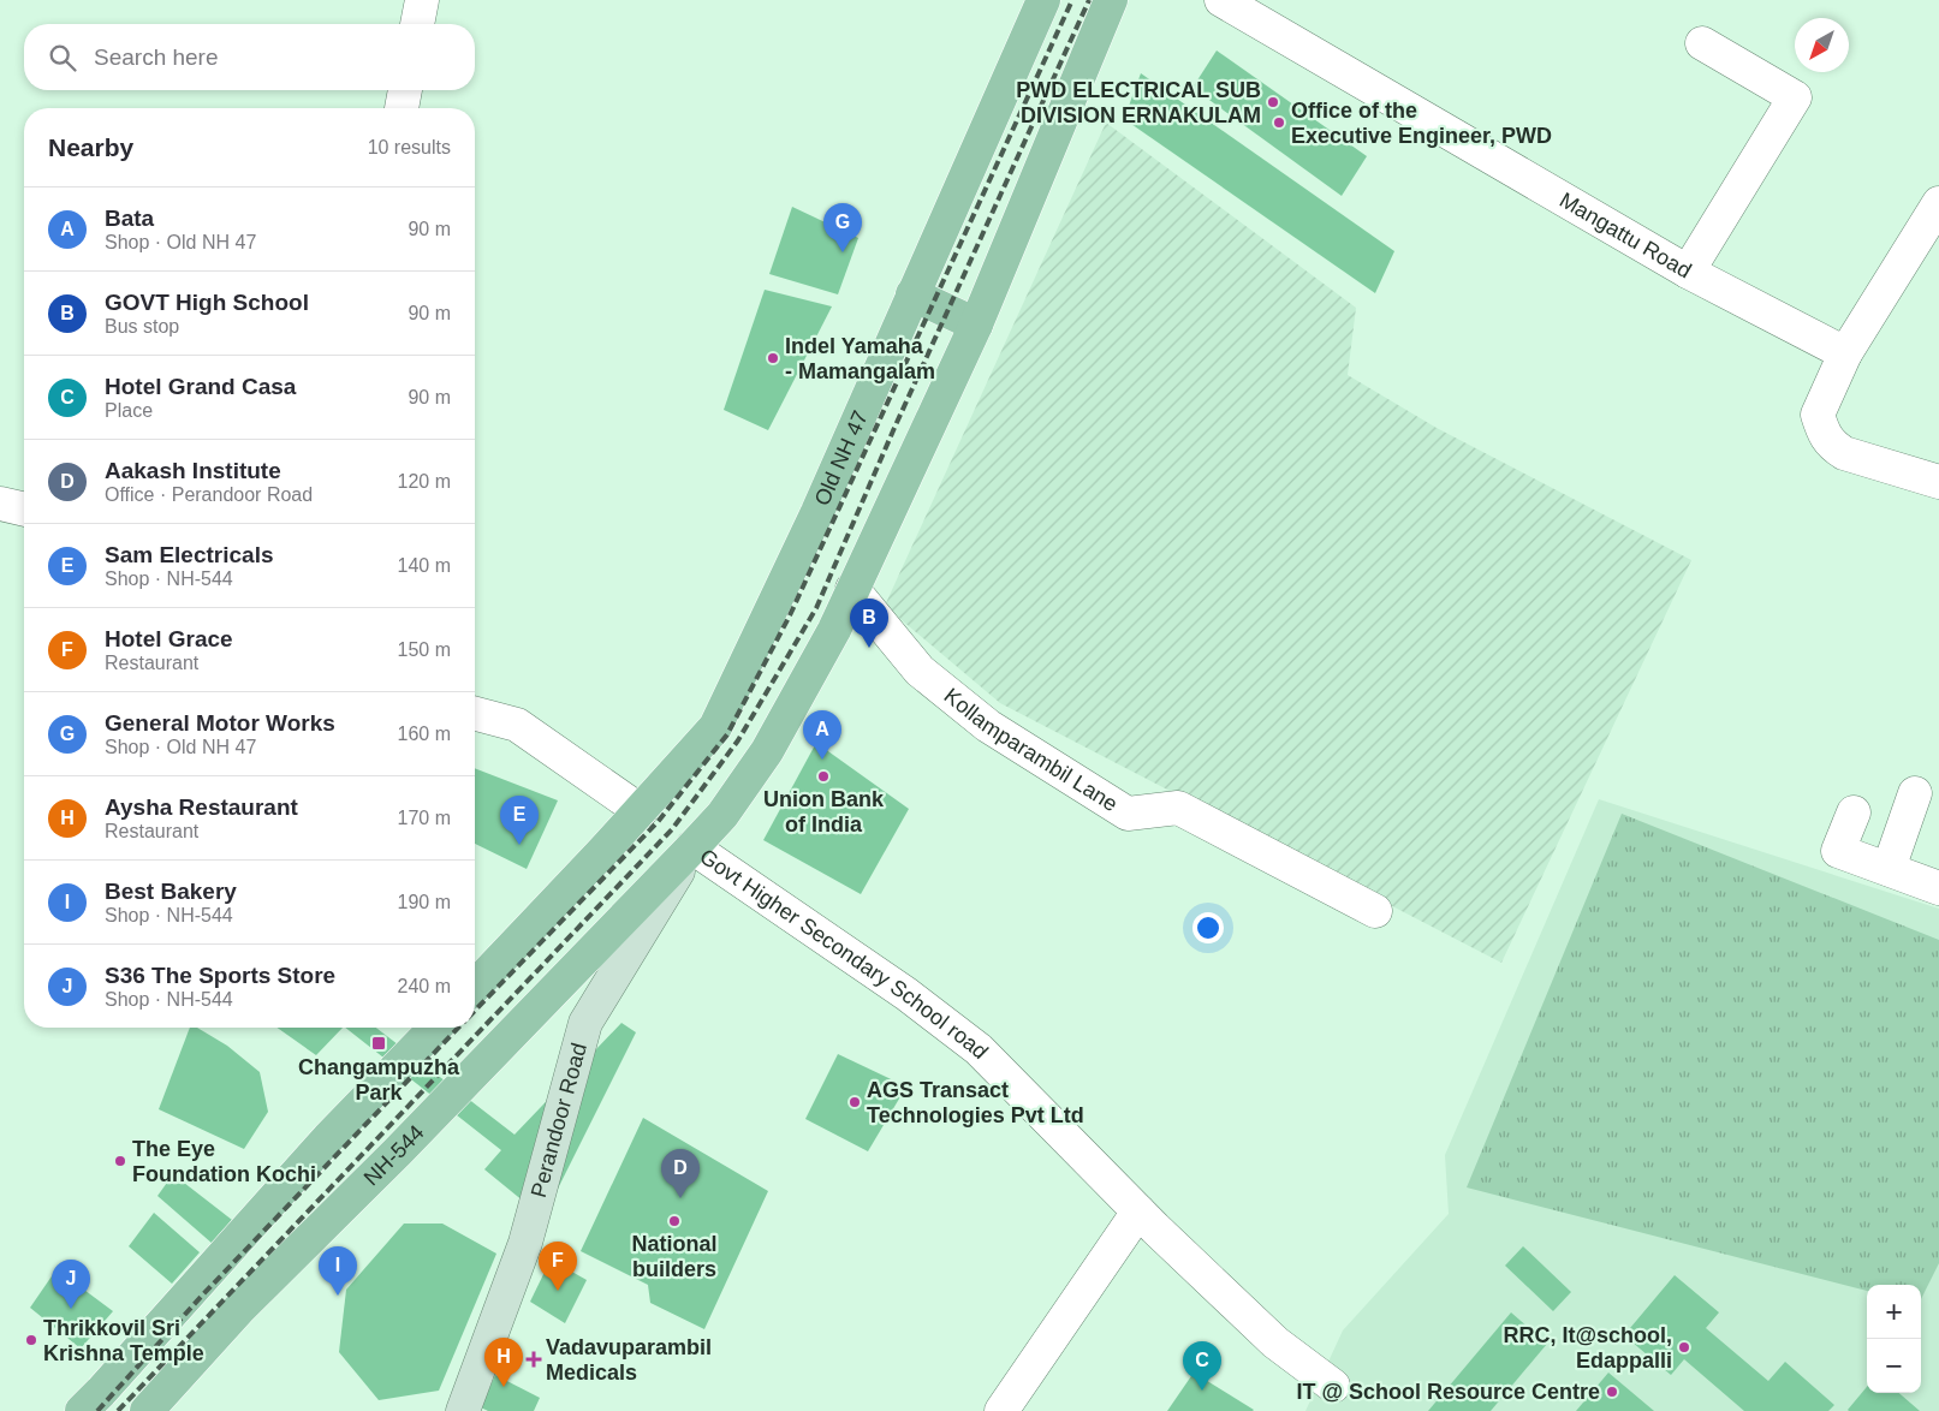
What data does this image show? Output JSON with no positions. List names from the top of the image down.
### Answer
{
  "streets": {
    "main road": ["Old NH 47", "Perandoor Road", "NH-544"],
    "street": ["Mangattu Road", "Kollamparambil Lane", "Govt Higher Secondary School road"]
  },
  "crossings": [
    ["Govt Higher Secondary School road", "Perandoor Road"],
    ["Govt Higher Secondary School road", "NH-544"],
    ["Perandoor Road", "NH-544"]
  ],
  "places": {
    "other": [
      "PWD ELECTRICAL SUB DIVISION ERNAKULAM",
      "Office of the Executive Engineer, PWD",
      "Indel Yamaha - Mamangalam",
      "Union Bank of India",
      "AGS Transact Technologies Pvt Ltd",
      "The Eye Foundation Kochi",
      "National builders",
      "Thrikkovil Sri Krishna Temple",
      "RRC, It@school, Edappalli",
      "IT @ School Resource Centre"
    ],
    "transit": ["Changampuzha Park"],
    "health": ["Vadavuparambil Medicals"]
  },
  "north": "bottom left",
  "page": {
    "search": "Search here",
    "heading": ["Nearby", "10 results"],
    "list": [
      {
        "mark": "A",
        "name": "Bata",
        "note": "Shop · Old NH 47",
        "value": "90 m"
      },
      {
        "mark": "B",
        "name": "GOVT High School",
        "note": "Bus stop",
        "value": "90 m"
      },
      {
        "mark": "C",
        "name": "Hotel Grand Casa",
        "note": "Place",
        "value": "90 m"
      },
      {
        "mark": "D",
        "name": "Aakash Institute",
        "note": "Office · Perandoor Road",
        "value": "120 m"
      },
      {
        "mark": "E",
        "name": "Sam Electricals",
        "note": "Shop · NH-544",
        "value": "140 m"
      },
      {
        "mark": "F",
        "name": "Hotel Grace",
        "note": "Restaurant",
        "value": "150 m"
      },
      {
        "mark": "G",
        "name": "General Motor Works",
        "note": "Shop · Old NH 47",
        "value": "160 m"
      },
      {
        "mark": "H",
        "name": "Aysha Restaurant",
        "note": "Restaurant",
        "value": "170 m"
      },
      {
        "mark": "I",
        "name": "Best Bakery",
        "note": "Shop · NH-544",
        "value": "190 m"
      },
      {
        "mark": "J",
        "name": "S36 The Sports Store",
        "note": "Shop · NH-544",
        "value": "240 m"
      }
    ],
    "pins": [
      "G",
      "B",
      "A",
      "E",
      "D",
      "F",
      "I",
      "J",
      "H",
      "C"
    ],
    "map_buttons": ["+", "−"]
  }
}
